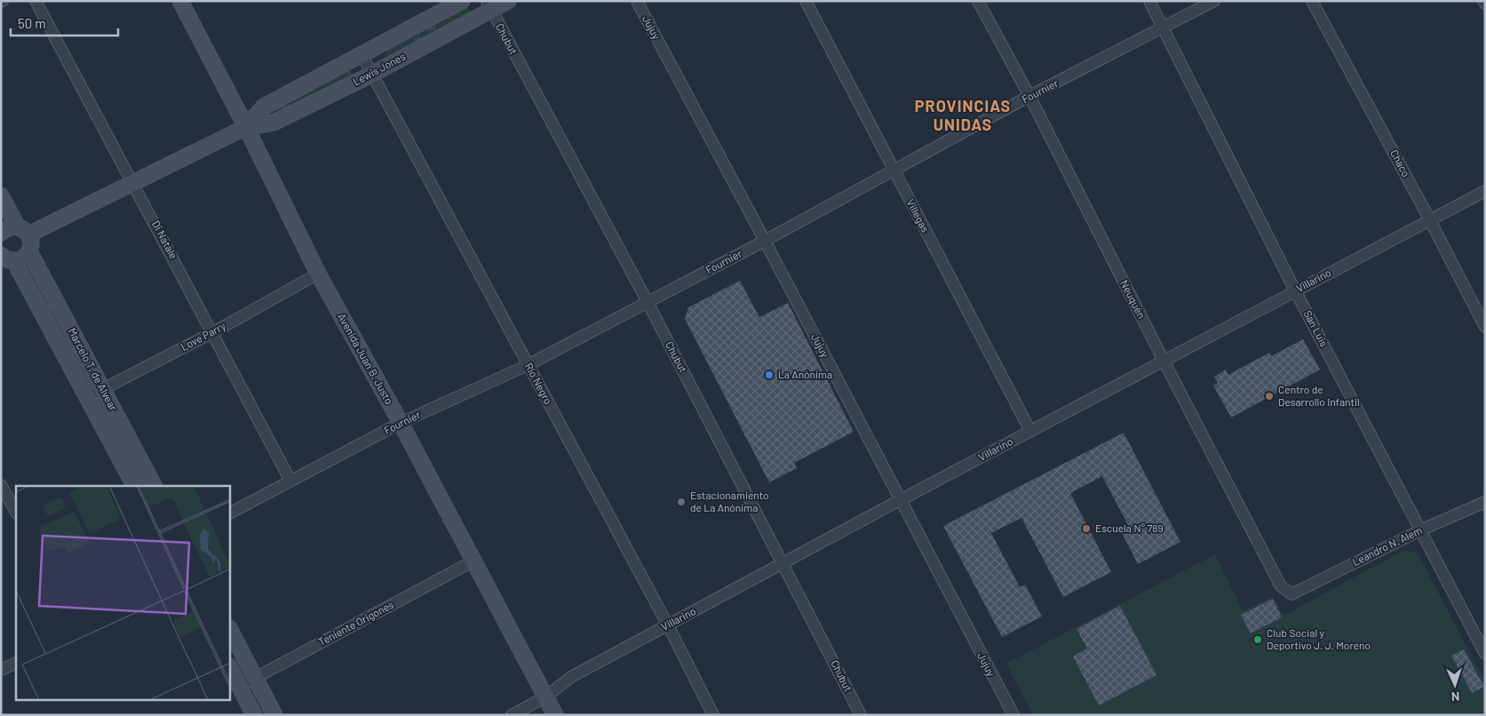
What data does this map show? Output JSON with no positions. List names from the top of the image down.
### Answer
{
  "streets": {
    "main road": ["Lewis Jones", "Avenida Juan B. Justo", "Marcelo T. de Alvear"],
    "street": [
      "Jujuy",
      "Chubut",
      "Fournier",
      "Chaco",
      "Villegas",
      "Di Natale",
      "Villarino",
      "Neuquén",
      "San Luis",
      "Love Parry",
      "Río Negro",
      "Leandro N. Alem",
      "Teniente Origones"
    ]
  },
  "crossings": [
    ["Jujuy", "Fournier"],
    ["Jujuy", "Villarino"],
    ["Chubut", "Lewis Jones"],
    ["Chubut", "Fournier"],
    ["Chubut", "Villarino"],
    ["Lewis Jones", "Di Natale"],
    ["Lewis Jones", "Avenida Juan B. Justo"],
    ["Lewis Jones", "Río Negro"],
    ["Fournier", "Villegas"],
    ["Fournier", "Di Natale"],
    ["Fournier", "Neuquén"],
    ["Fournier", "San Luis"],
    ["Fournier", "Avenida Juan B. Justo"],
    ["Fournier", "Río Negro"],
    ["Chaco", "Villarino"],
    ["Villegas", "Villarino"],
    ["Di Natale", "Love Parry"],
    ["Villarino", "Neuquén"],
    ["Villarino", "San Luis"],
    ["Villarino", "Avenida Juan B. Justo"],
    ["Villarino", "Río Negro"],
    ["Neuquén", "Leandro N. Alem"],
    ["San Luis", "Leandro N. Alem"],
    ["Love Parry", "Avenida Juan B. Justo"],
    ["Love Parry", "Marcelo T. de Alvear"],
    ["Avenida Juan B. Justo", "Teniente Origones"]
  ],
  "districts": ["PROVINCIAS UNIDAS"],
  "places": [
    "La Anónima",
    "Centro de Desarrollo Infantil",
    "Estacionamiento de La Anónima",
    "Escuela N° 789",
    "Club Social y Deportivo J. J. Moreno"
  ],
  "scale_bar": "50 m",
  "north": "bottom"
}
